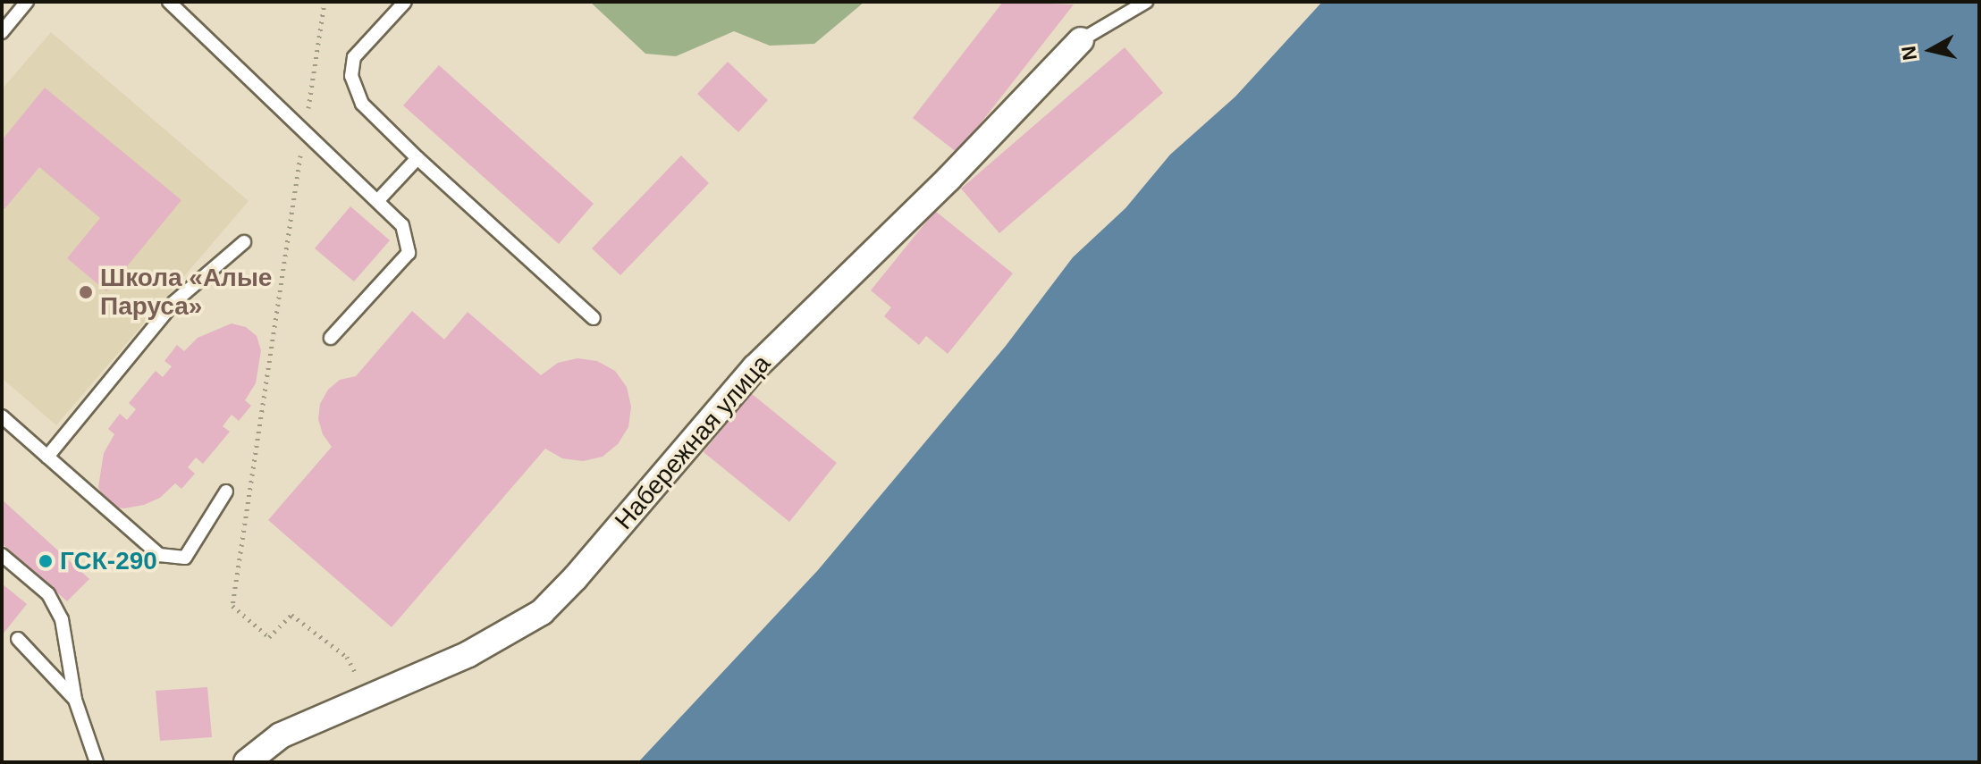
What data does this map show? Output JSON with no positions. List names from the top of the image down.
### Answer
{
  "streets": {
    "street": ["Набережная улица"]
  },
  "places": ["Школа «Алые Паруса»", "ГСК-290"],
  "north": "left"
}
